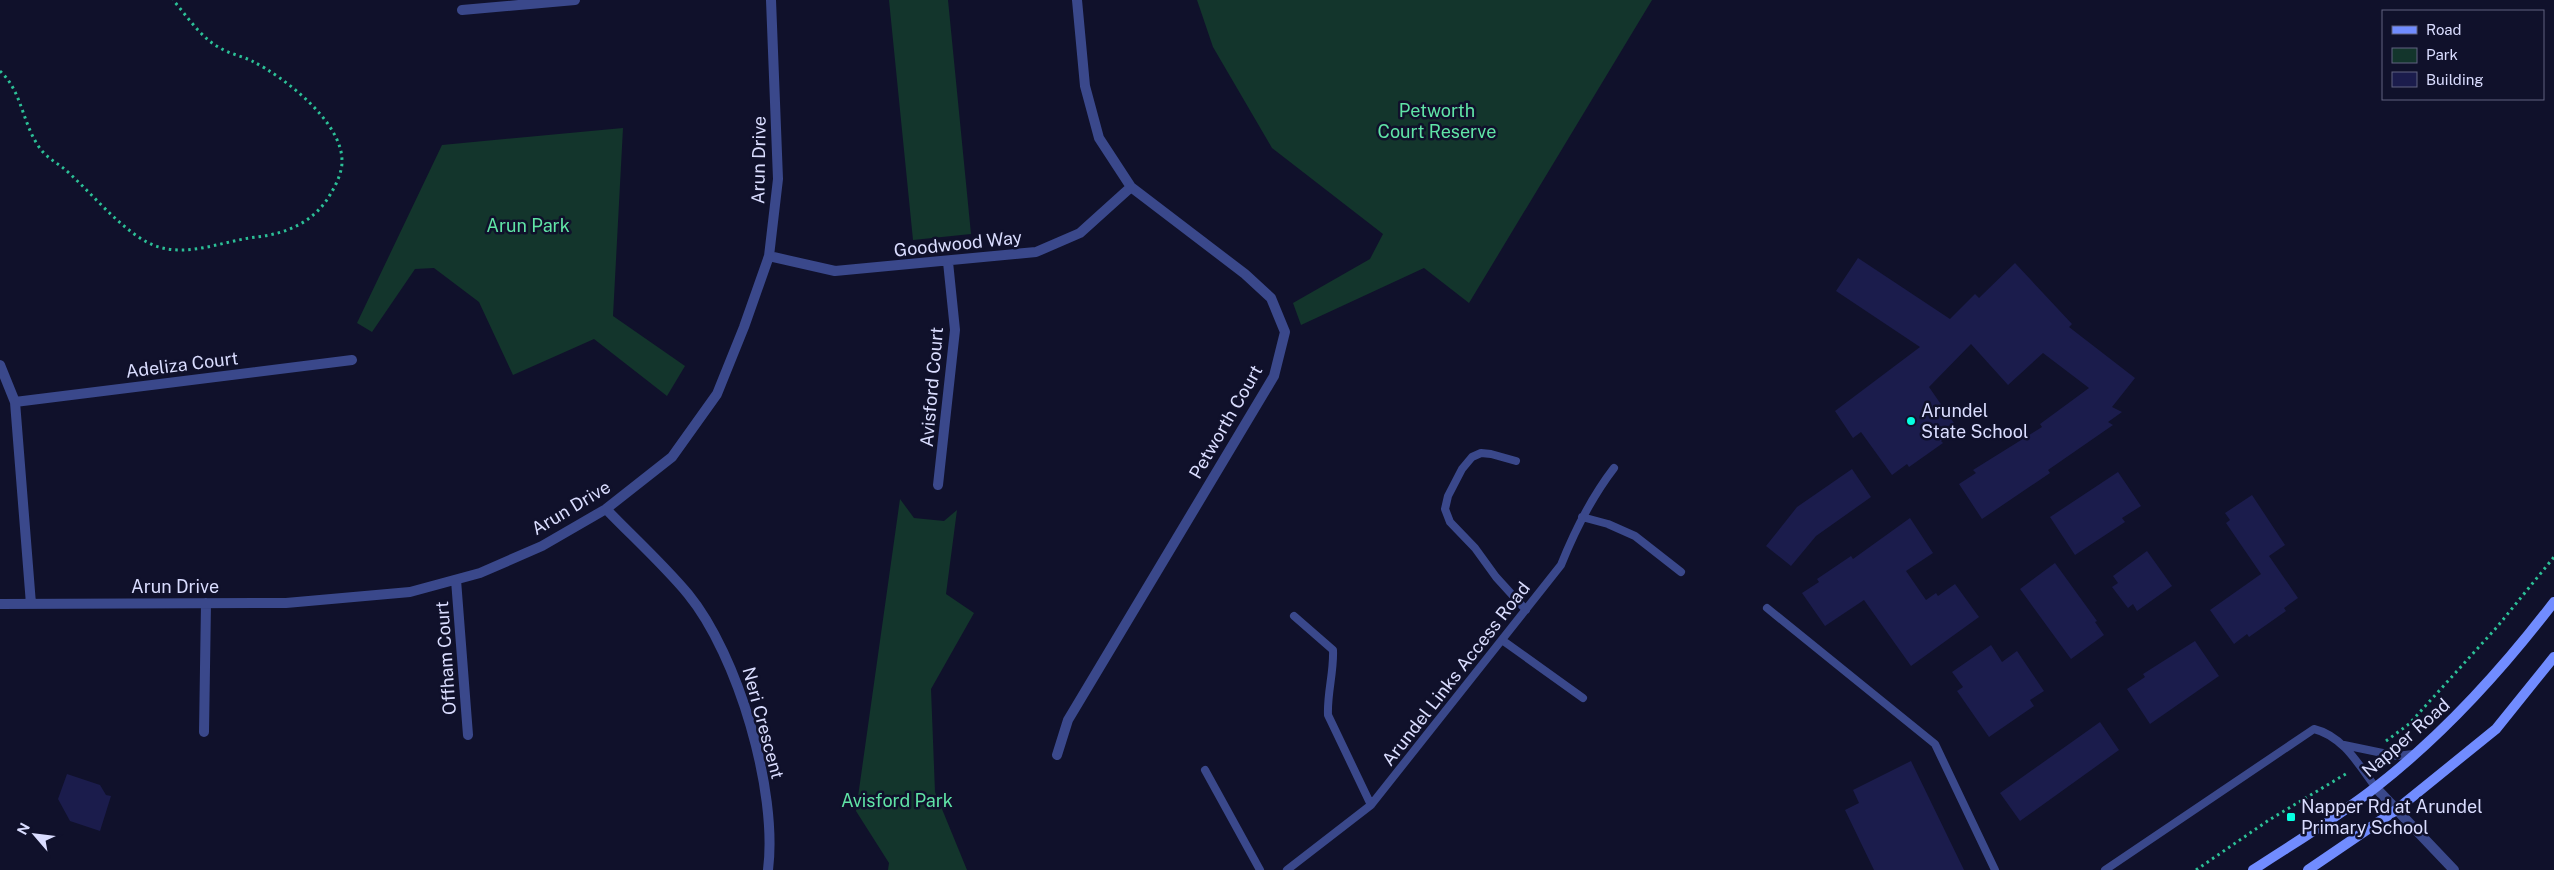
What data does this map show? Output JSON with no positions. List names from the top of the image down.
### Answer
{
  "streets": {
    "main road": ["Napper Road"],
    "street": [
      "Arun Drive",
      "Goodwood Way",
      "Adeliza Court",
      "Avisford Court",
      "Petworth Court",
      "Offham Court",
      "Neri Crescent"
    ],
    "lane": ["Arundel Links Access Road"]
  },
  "crossings": [
    ["Arun Drive", "Goodwood Way"],
    ["Arun Drive", "Offham Court"],
    ["Arun Drive", "Neri Crescent"],
    ["Goodwood Way", "Avisford Court"],
    ["Goodwood Way", "Petworth Court"]
  ],
  "parks": ["Petworth Court Reserve", "Arun Park", "Avisford Park"],
  "places": {
    "other": ["Arundel State School"],
    "transit": ["Napper Rd at Arundel Primary School"]
  },
  "legend": ["Road", "Park", "Building"],
  "north": "top left"
}
